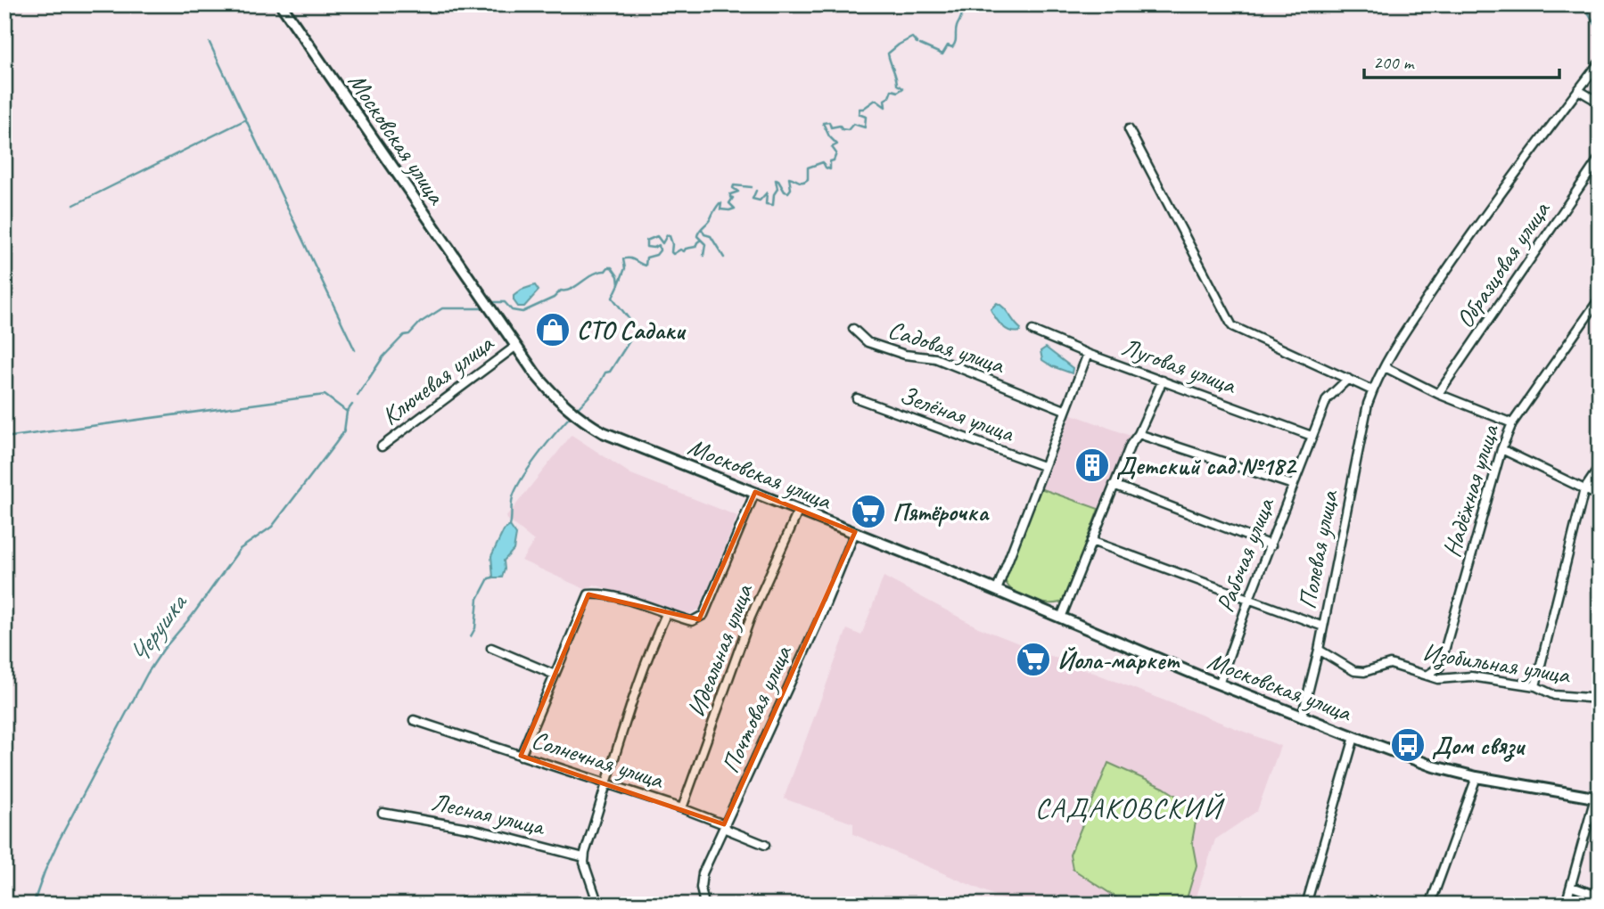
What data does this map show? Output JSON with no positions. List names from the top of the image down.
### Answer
{
  "streets": {
    "main road": ["Московская улица"],
    "street": [
      "Образцовая улица",
      "Садовая улица",
      "Луговая улица",
      "Ключевая улица",
      "Зелёная улица",
      "Надёжная улица",
      "Полевая улица",
      "Рабочая улица",
      "Идеальная улица",
      "Изобильная улица",
      "Почтовая улица",
      "Солнечная улица",
      "Лесная улица"
    ]
  },
  "crossings": [
    ["Московская улица", "Ключевая улица"],
    ["Московская улица", "Полевая улица"],
    ["Московская улица", "Рабочая улица"],
    ["Московская улица", "Идеальная улица"],
    ["Московская улица", "Почтовая улица"],
    ["Луговая улица", "Рабочая улица"],
    ["Надёжная улица", "Изобильная улица"],
    ["Полевая улица", "Изобильная улица"],
    ["Идеальная улица", "Солнечная улица"],
    ["Почтовая улица", "Солнечная улица"]
  ],
  "districts": ["САДАКОВСКИЙ"],
  "water": ["Черушка"],
  "places": {
    "shop": ["СТО Садаки"],
    "building": ["Детский сад №182"],
    "supermarket": ["Пятёрочка", "Йола-маркет"],
    "bus stop": ["Дом связи"]
  },
  "scale_bar": "200 m"
}
